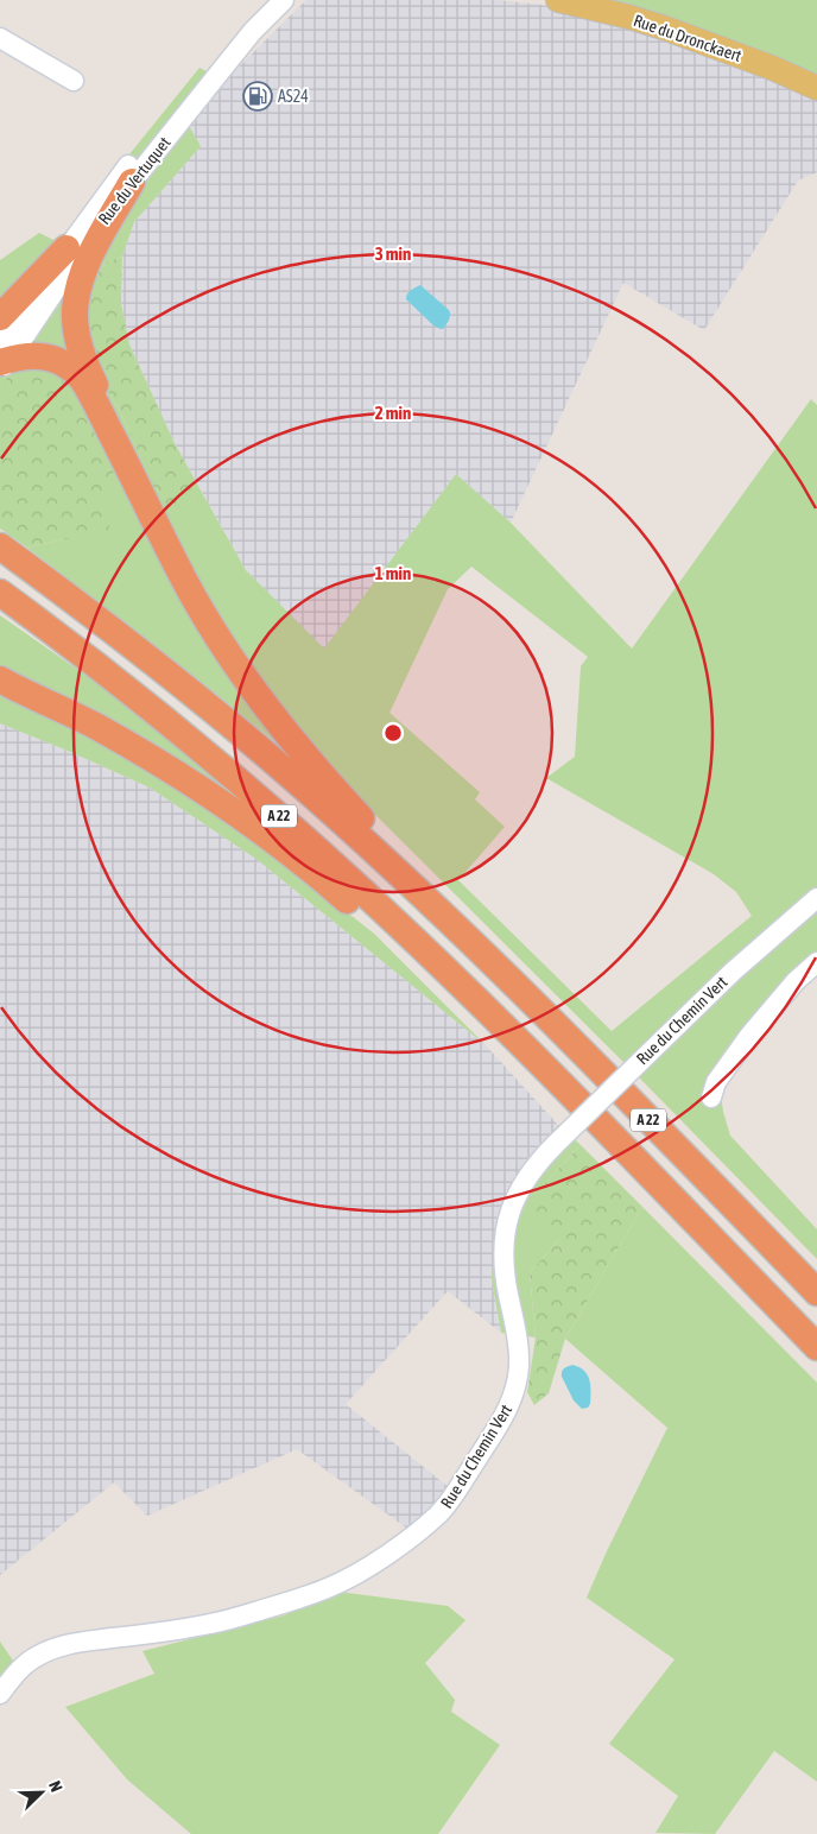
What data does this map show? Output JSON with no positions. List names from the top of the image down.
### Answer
{
  "streets": {
    "highway": ["A 22"],
    "main road": ["Rue du Dronckaert"],
    "street": ["Rue du Vertuquet", "Rue du Chemin Vert"]
  },
  "places": {
    "fuel station": ["AS24"]
  },
  "north": "top right",
  "rings": ["3 min", "2 min", "1 min"]
}
